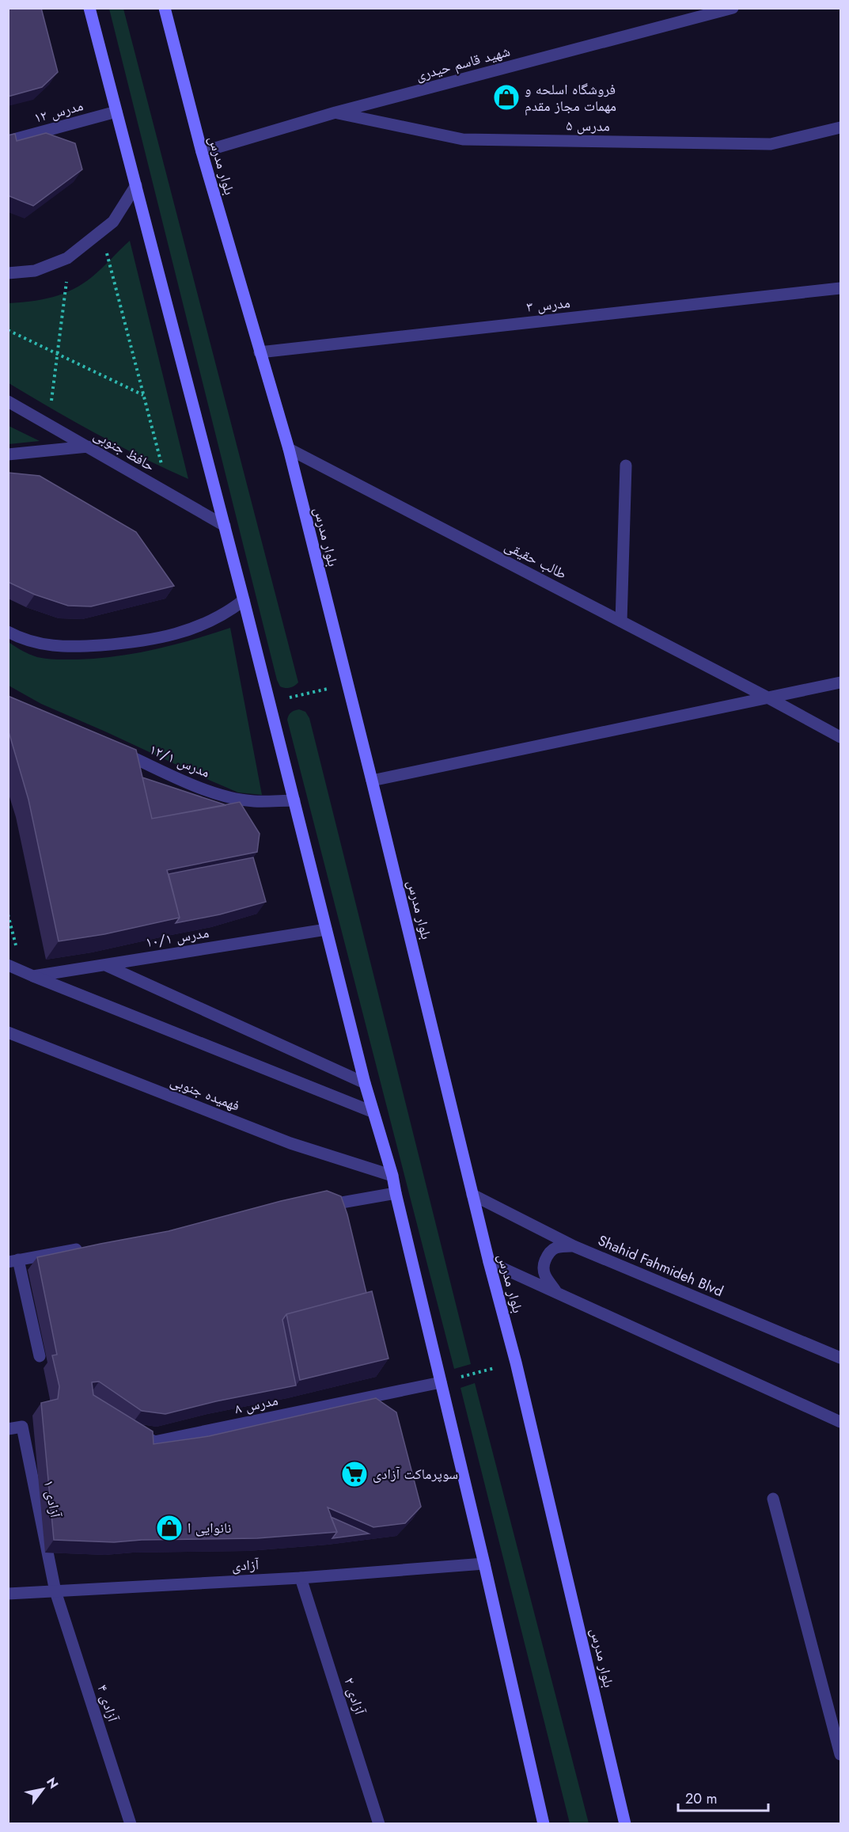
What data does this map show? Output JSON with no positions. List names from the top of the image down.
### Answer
{
  "streets": {
    "main road": ["بلوار مدرس"],
    "street": [
      "شهید قاسم حیدری",
      "مدرس ۱۲",
      "مدرس ۵",
      "مدرس ۳",
      "حافظ جنوبی",
      "طالب حقیقی",
      "مدرس ۱۲/۱",
      "مدرس ۱۰/۱",
      "فهمیده جنوبی",
      "Shahid Fahmideh Blvd",
      "مدرس ۸",
      "آزادی ۱",
      "آزادی",
      "آزادی ۲",
      "آزادی ۴"
    ]
  },
  "crossings": [
    ["شهید قاسم حیدری", "مدرس ۵"],
    ["شهید قاسم حیدری", "بلوار مدرس"],
    ["بلوار مدرس", "مدرس ۳"],
    ["بلوار مدرس", "طالب حقیقی"],
    ["بلوار مدرس", "Shahid Fahmideh Blvd"],
    ["آزادی ۱", "آزادی"],
    ["آزادی ۱", "آزادی ۴"],
    ["آزادی", "آزادی ۲"],
    ["آزادی", "آزادی ۴"]
  ],
  "places": {
    "shop": ["فروشگاه اسلحه و مهمات مجاز مقدم", "نانوایی ا"],
    "supermarket": ["سوپرماکت آزادی"]
  },
  "scale_bar": "20 m",
  "north": "top right"
}
